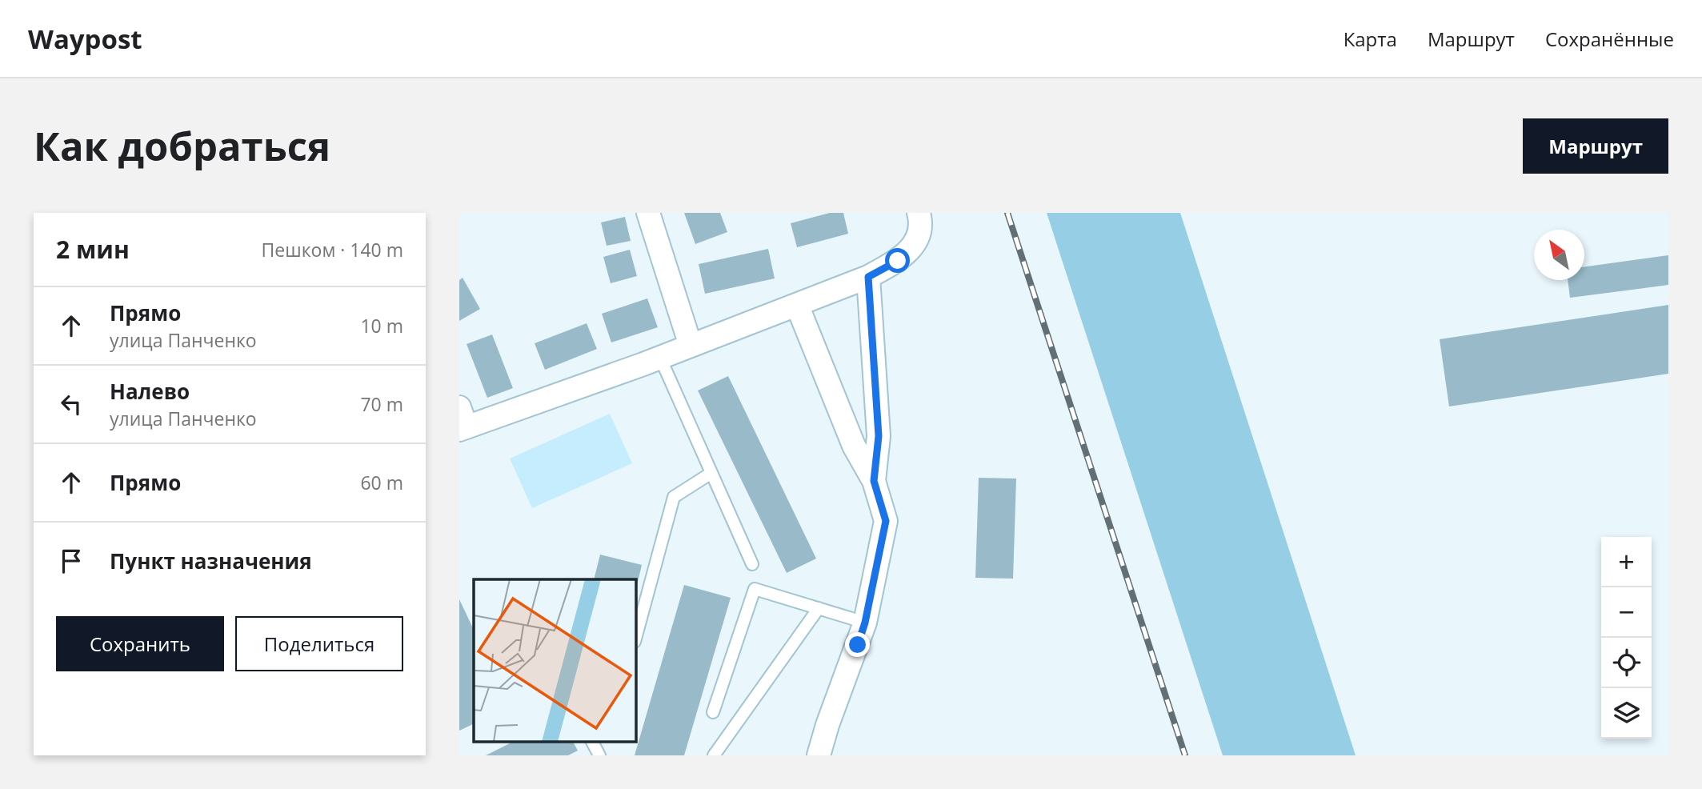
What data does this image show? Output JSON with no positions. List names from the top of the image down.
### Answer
{
  "north": "top left",
  "page": {
    "header": "Waypost",
    "nav": ["Карта", "Маршрут", "Сохранённые"],
    "buttons": [
      "Маршрут",
      ["Сохранить", "Поделиться"]
    ],
    "title": "Как добраться",
    "heading": ["2 мин", "Пешком · 140 m"],
    "list": [
      ["Прямо", "улица Панченко", "10 m"],
      ["Налево", "улица Панченко", "70 m"],
      ["Прямо", "60 m"],
      "Пункт назначения"
    ],
    "map_buttons": ["+", "−"]
  }
}
